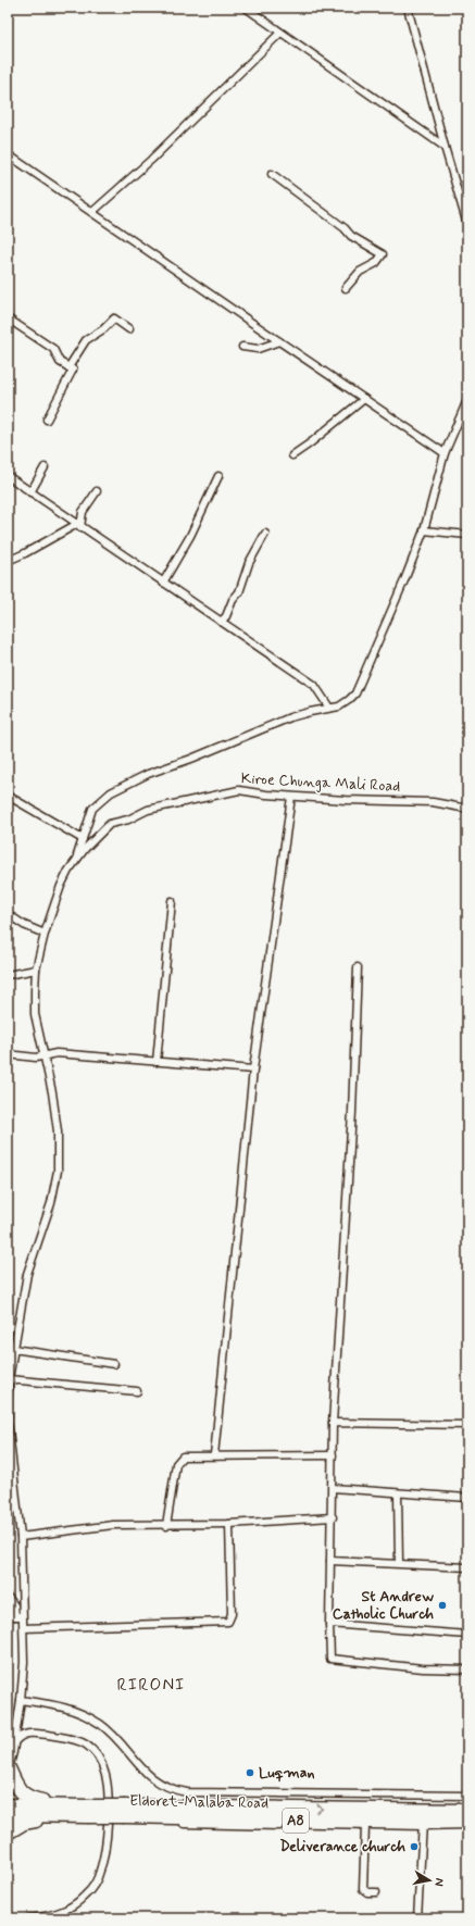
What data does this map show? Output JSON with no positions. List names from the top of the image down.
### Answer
{
  "streets": {
    "highway": ["Eldoret-Malaba Road", "A8"],
    "street": ["Kiroe Chunga Mali Road"]
  },
  "districts": ["RIRONI"],
  "places": ["St Andrew Catholic Church", "Luqman", "Deliverance church"],
  "north": "right"
}
